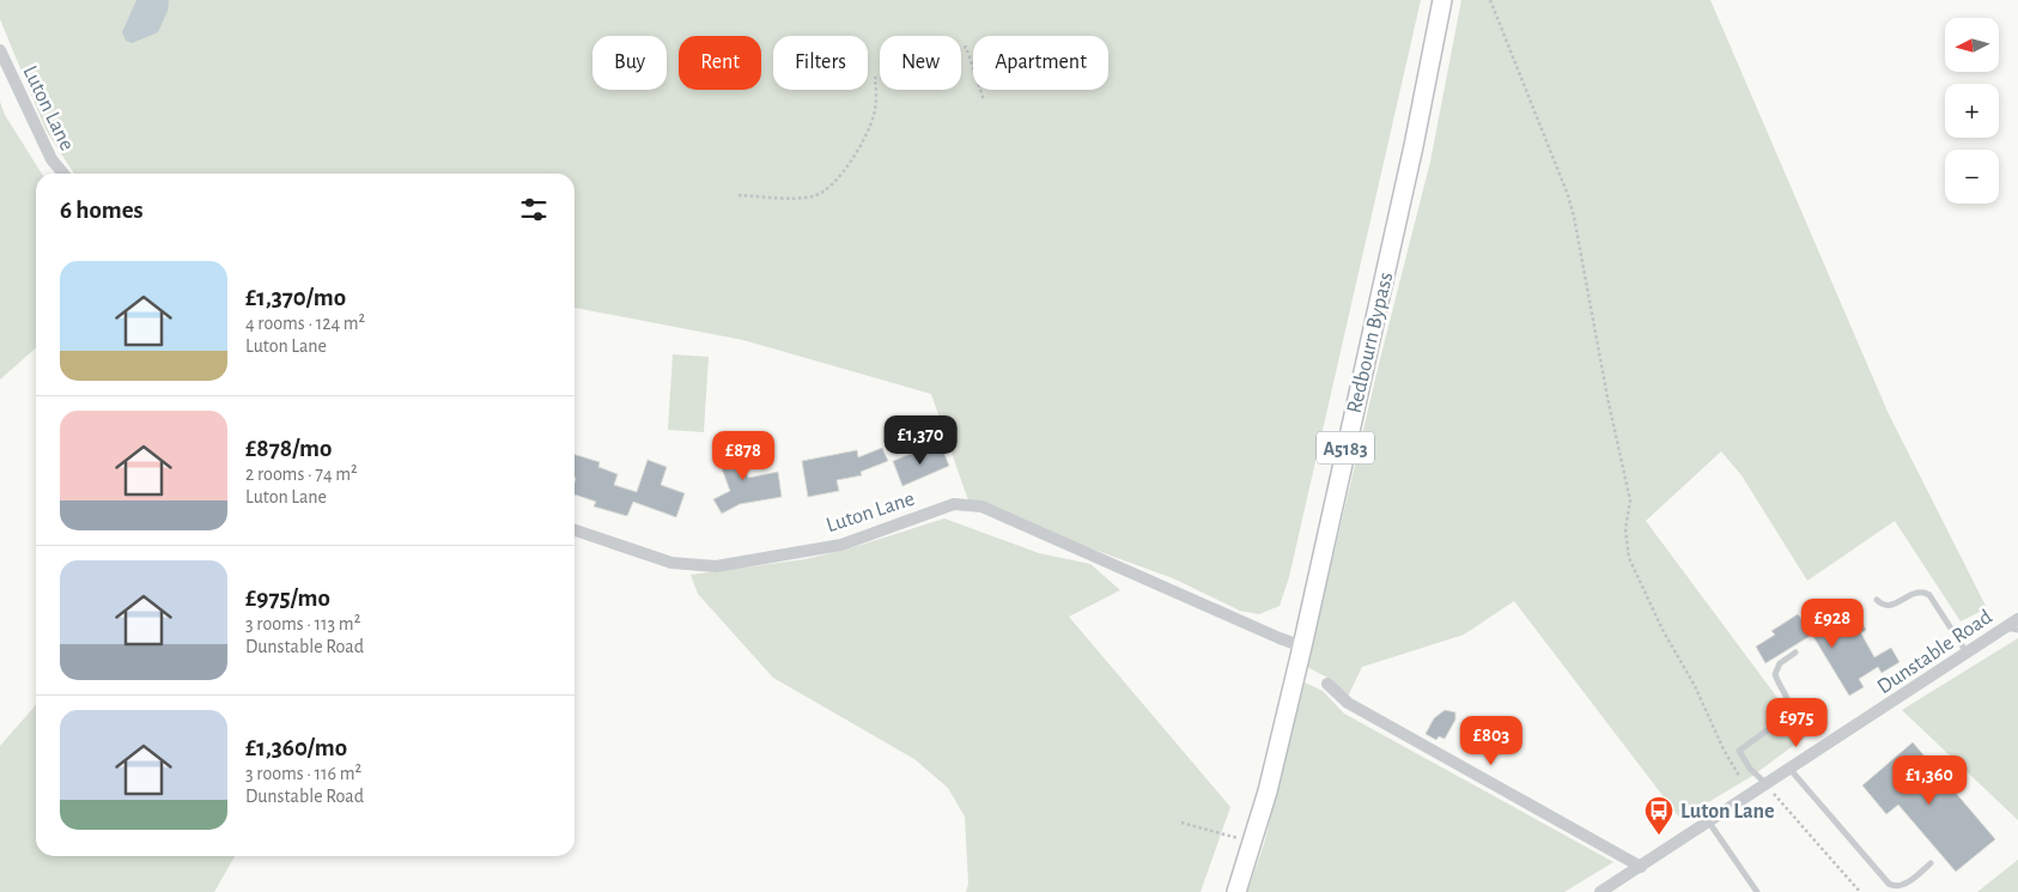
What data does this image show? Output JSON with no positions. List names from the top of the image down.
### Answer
{
  "streets": {
    "main road": ["Redbourn Bypass", "A5183"],
    "street": ["Luton Lane", "Dunstable Road"]
  },
  "crossings": [
    ["Luton Lane", "Redbourn Bypass"]
  ],
  "places": {
    "bus stop": ["Luton Lane"]
  },
  "north": "left",
  "page": {
    "map_buttons": ["+", "−"],
    "chip": [
      "Buy",
      "Rent",
      "Filters",
      "New",
      "Apartment"
    ],
    "heading": "6 homes",
    "list": [
      {
        "name": "£1,370/mo",
        "note": "4 rooms · 124 m² · Luton Lane"
      },
      {
        "name": "£878/mo",
        "note": "2 rooms · 74 m² · Luton Lane"
      },
      {
        "name": "£975/mo",
        "note": "3 rooms · 113 m² · Dunstable Road"
      },
      {
        "name": "£1,360/mo",
        "note": "3 rooms · 116 m² · Dunstable Road"
      }
    ],
    "price": [
      "£1,370",
      "£878",
      "£928",
      "£975",
      "£803",
      "£1,360"
    ]
  }
}
